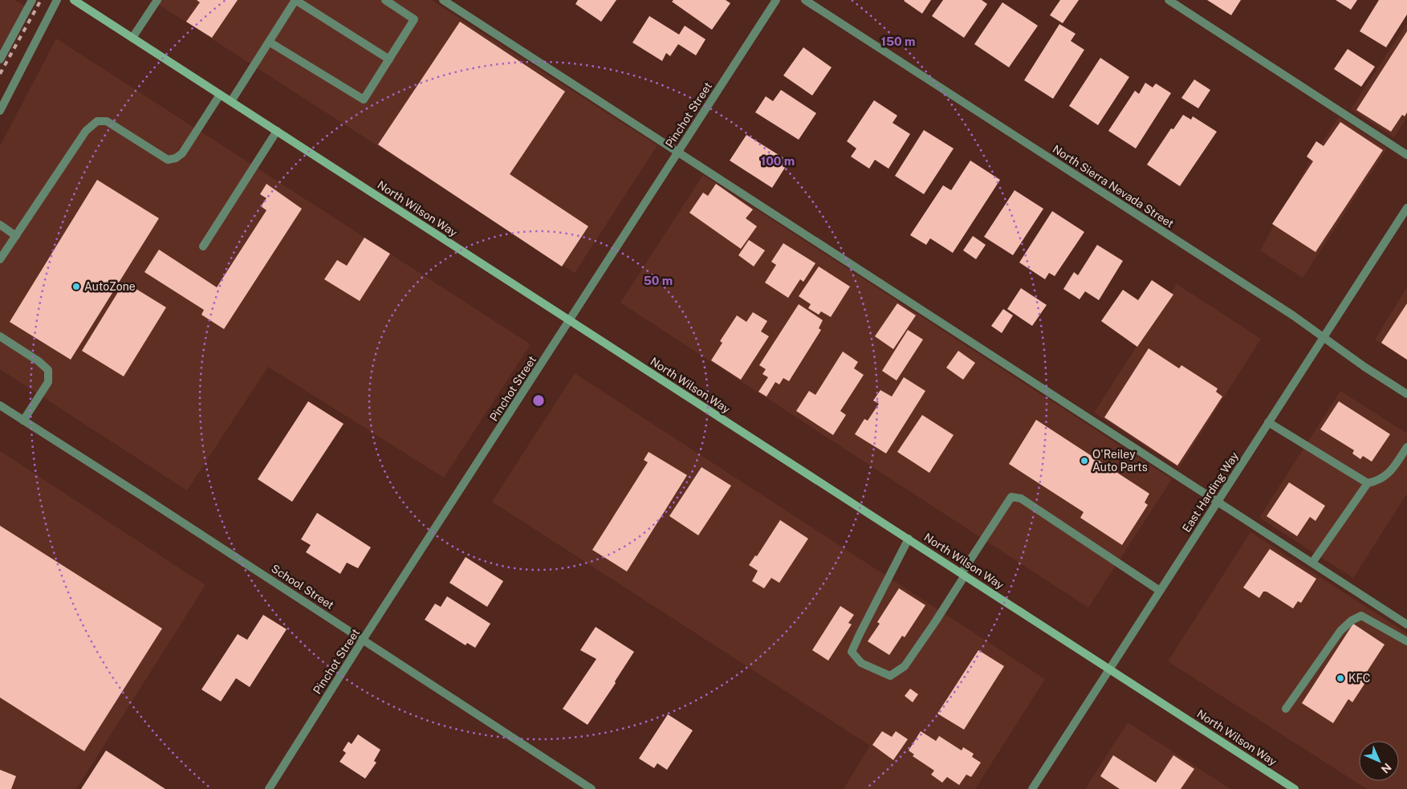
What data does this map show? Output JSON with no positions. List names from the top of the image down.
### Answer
{
  "streets": {
    "main road": ["North Wilson Way"],
    "street": [
      "Pinchot Street",
      "North Sierra Nevada Street",
      "East Harding Way",
      "School Street"
    ]
  },
  "crossings": [
    ["Pinchot Street", "North Wilson Way"],
    ["Pinchot Street", "School Street"],
    ["North Sierra Nevada Street", "East Harding Way"],
    ["North Wilson Way", "East Harding Way"]
  ],
  "places": ["AutoZone", "O'Reiley Auto Parts", "KFC"],
  "north": "bottom right",
  "rings": ["150 m", "100 m", "50 m"]
}
